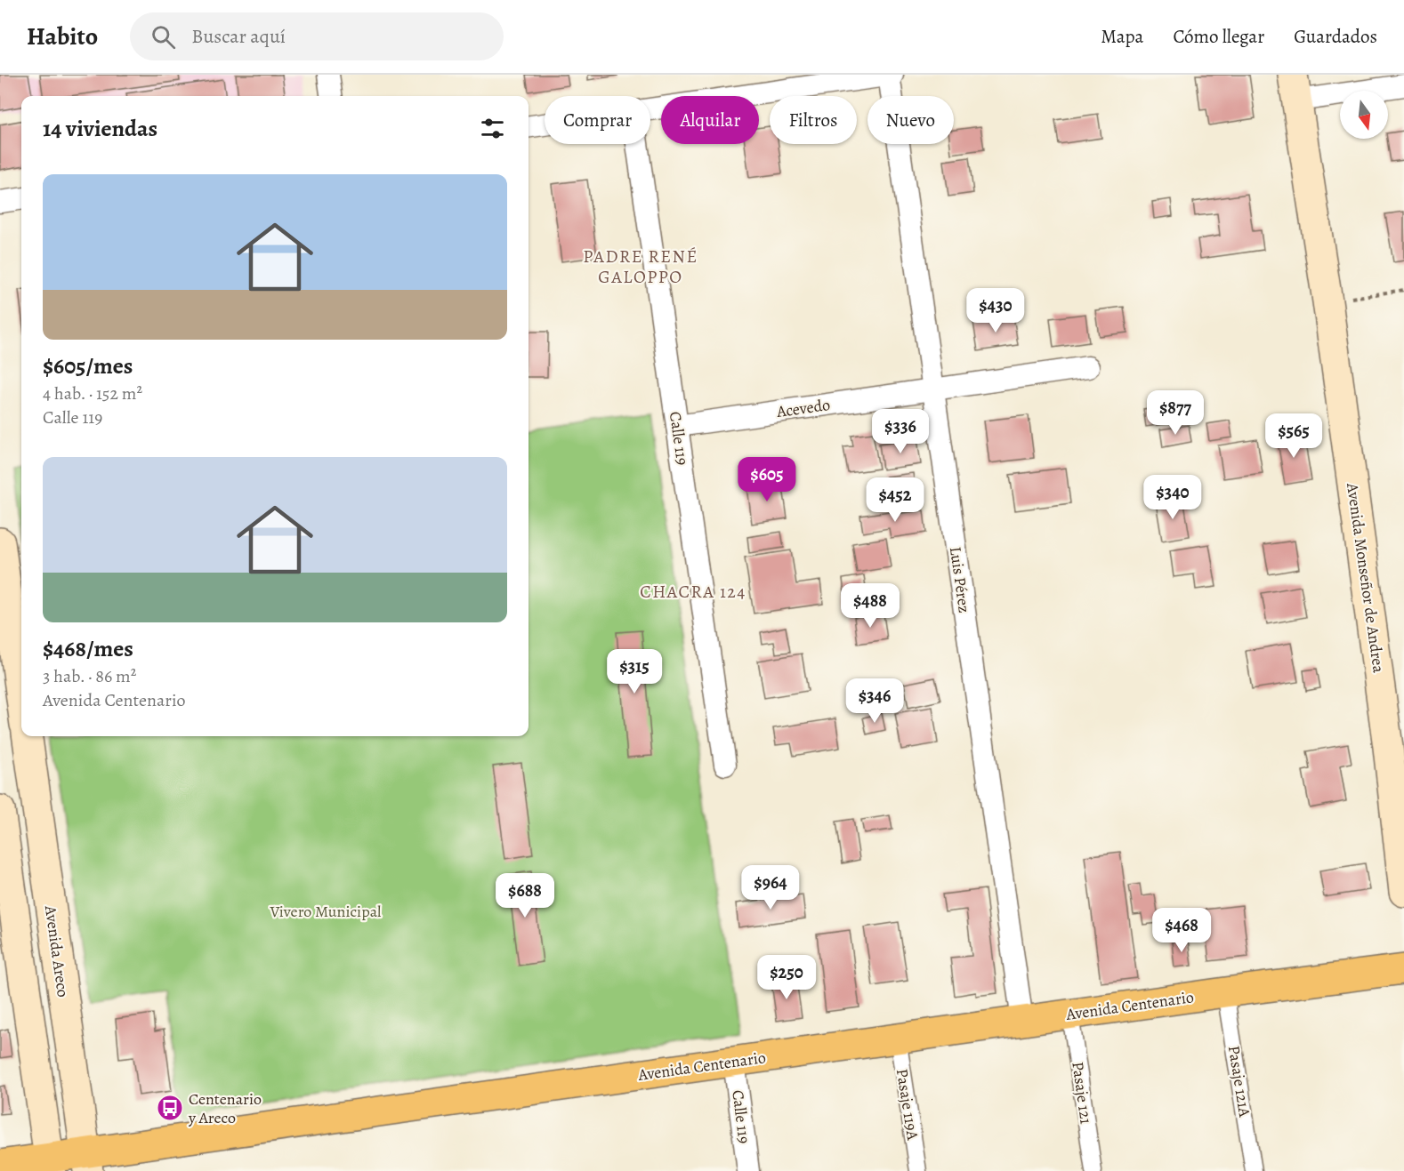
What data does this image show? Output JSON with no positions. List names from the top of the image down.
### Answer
{
  "streets": {
    "main road": ["Avenida Monseñor de Andrea", "Avenida Areco", "Avenida Centenario"],
    "street": [
      "Acevedo",
      "Calle 119",
      "Luis Pérez",
      "Pasaje 121A",
      "Pasaje 121",
      "Pasaje 119A"
    ]
  },
  "crossings": [
    ["Acevedo", "Calle 119"],
    ["Acevedo", "Luis Pérez"],
    ["Calle 119", "Avenida Centenario"],
    ["Luis Pérez", "Avenida Centenario"],
    ["Avenida Areco", "Avenida Centenario"],
    ["Avenida Centenario", "Pasaje 121A"],
    ["Avenida Centenario", "Pasaje 121"],
    ["Avenida Centenario", "Pasaje 119A"]
  ],
  "districts": ["PADRE RENÉ GALOPPO", "CHACRA 124"],
  "parks": ["Vivero Municipal"],
  "places": {
    "bus stop": ["Centenario y Areco"]
  },
  "north": "bottom",
  "page": {
    "header": "Habito",
    "search": "Buscar aquí",
    "nav": ["Mapa", "Cómo llegar", "Guardados"],
    "chip": [
      "Comprar",
      "Alquilar",
      "Filtros",
      "Nuevo"
    ],
    "heading": "14 viviendas",
    "list": [
      {
        "name": "$605/mes",
        "note": "4 hab. · 152 m² · Calle 119"
      },
      {
        "name": "$468/mes",
        "note": "3 hab. · 86 m² · Avenida Centenario"
      }
    ],
    "price": [
      "$430",
      "$877",
      "$336",
      "$565",
      "$605",
      "$340",
      "$452",
      "$488",
      "$315",
      "$346",
      "$964",
      "$688",
      "$468",
      "$250"
    ]
  }
}
